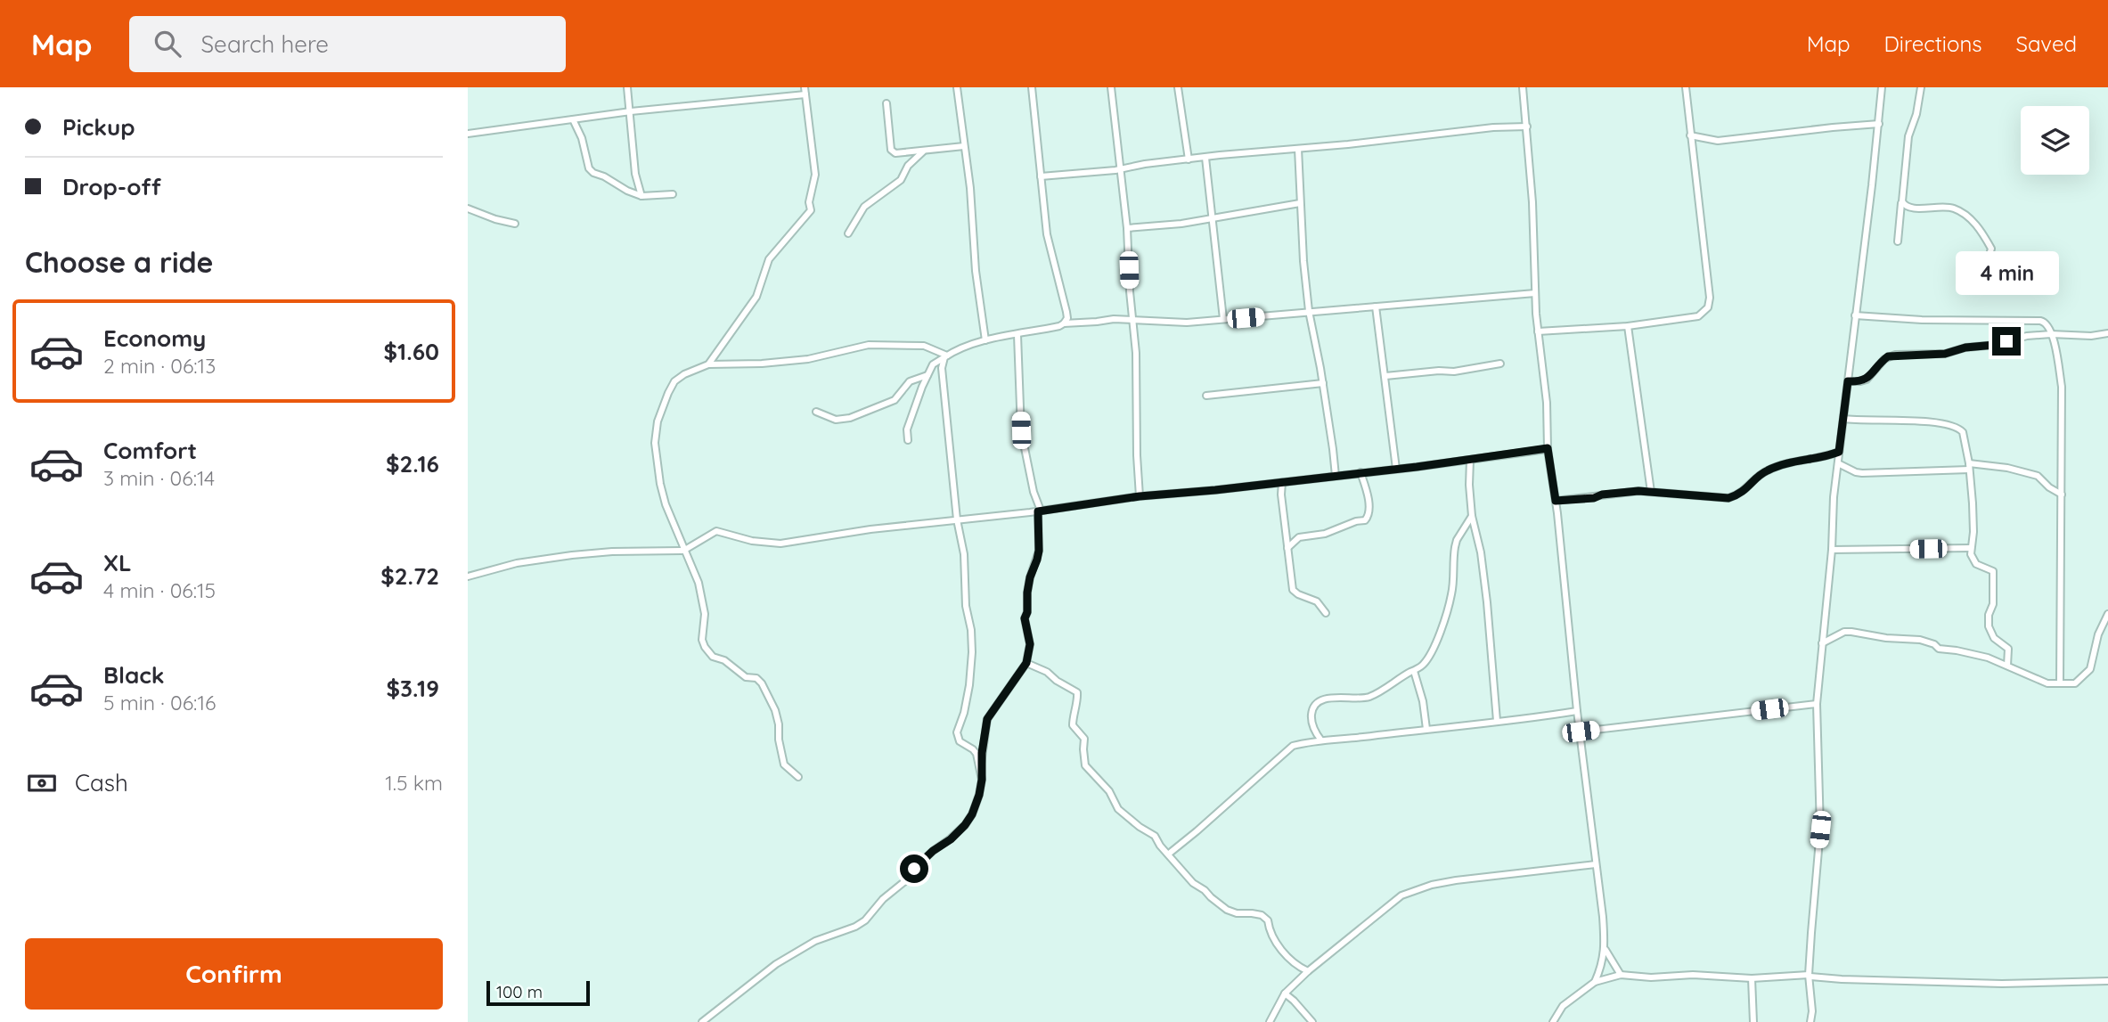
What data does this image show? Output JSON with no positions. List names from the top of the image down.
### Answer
{
  "scale_bar": "100 m",
  "page": {
    "header": "Map",
    "search": "Search here",
    "nav": ["Map", "Directions", "Saved"],
    "banner": ["Pickup", "Drop-off"],
    "heading": "Choose a ride",
    "bubble": "4 min",
    "list": [
      {
        "name": "Economy",
        "note": "2 min · 06:13",
        "value": "$1.60"
      },
      {
        "name": "Comfort",
        "note": "3 min · 06:14",
        "value": "$2.16"
      },
      {
        "name": "XL",
        "note": "4 min · 06:15",
        "value": "$2.72"
      },
      {
        "name": "Black",
        "note": "5 min · 06:16",
        "value": "$3.19"
      }
    ],
    "pay": ["Cash", "1.5 km"],
    "buttons": "Confirm",
    "scale": "100 m"
  }
}
